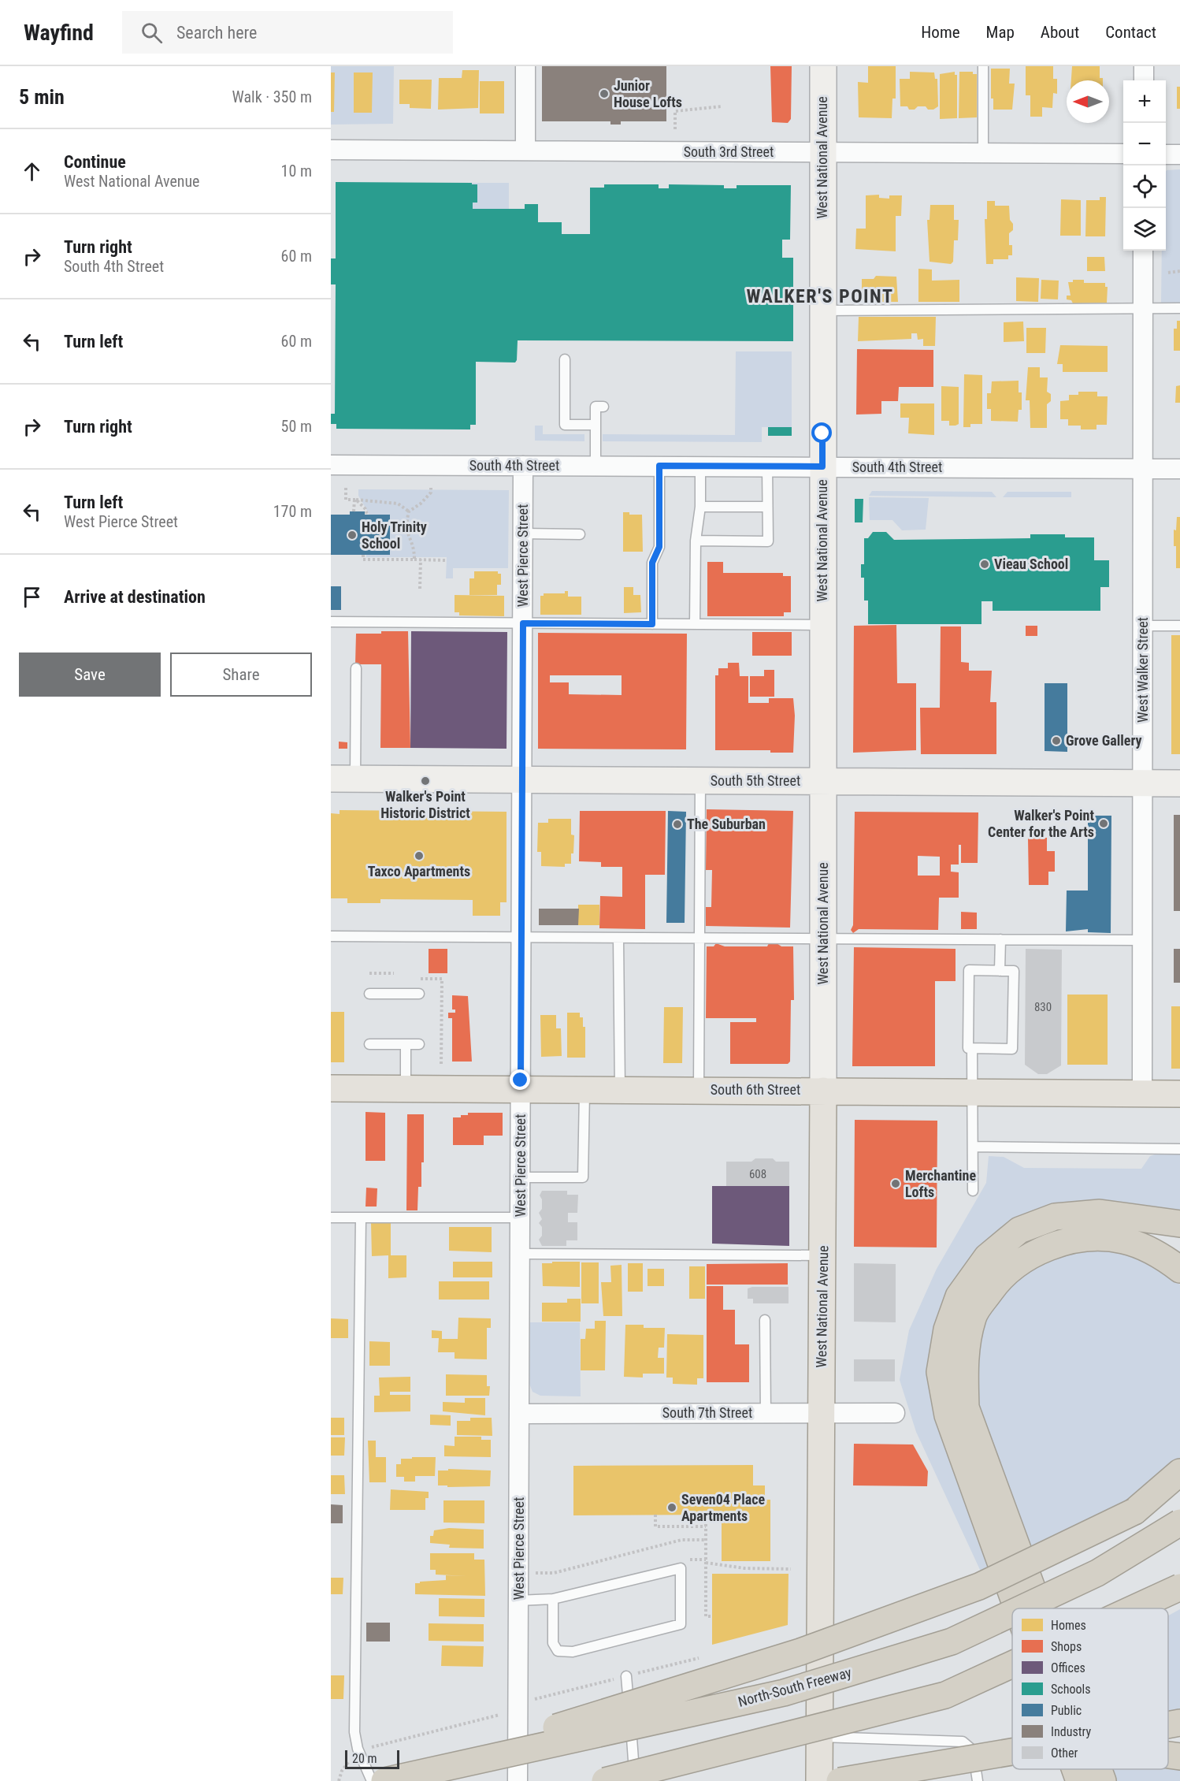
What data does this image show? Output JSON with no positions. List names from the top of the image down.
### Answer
{
  "streets": {
    "highway": ["North-South Freeway"],
    "main road": ["West National Avenue", "South 5th Street", "South 6th Street"],
    "street": [
      "South 3rd Street",
      "South 4th Street",
      "West Pierce Street",
      "West Walker Street",
      "South 7th Street"
    ]
  },
  "crossings": [
    ["South 3rd Street", "West National Avenue"],
    ["West National Avenue", "South 4th Street"],
    ["West National Avenue", "South 5th Street"],
    ["West National Avenue", "South 6th Street"],
    ["West National Avenue", "South 7th Street"],
    ["South 4th Street", "West Pierce Street"],
    ["South 4th Street", "West Walker Street"],
    ["West Pierce Street", "South 5th Street"],
    ["West Pierce Street", "South 6th Street"],
    ["West Pierce Street", "South 7th Street"],
    ["West Walker Street", "South 5th Street"],
    ["West Walker Street", "South 6th Street"]
  ],
  "districts": ["WALKER'S POINT"],
  "places": [
    "Junior House Lofts",
    "Holy Trinity School",
    "Vieau School",
    "Grove Gallery",
    "Walker's Point Historic District",
    "Walker's Point Center for the Arts",
    "The Suburban",
    "Taxco Apartments",
    "Merchantine Lofts",
    "Seven04 Place Apartments"
  ],
  "house_numbers": ["830", "608"],
  "legend": [
    "Homes",
    "Shops",
    "Offices",
    "Schools",
    "Public",
    "Industry",
    "Other"
  ],
  "scale_bar": "20 m",
  "north": "left",
  "page": {
    "header": "Wayfind",
    "search": "Search here",
    "nav": [
      "Home",
      "Map",
      "About",
      "Contact"
    ],
    "heading": ["5 min", "Walk · 350 m"],
    "map_buttons": ["+", "−"],
    "list": [
      ["Continue", "West National Avenue", "10 m"],
      ["Turn right", "South 4th Street", "60 m"],
      ["Turn left", "60 m"],
      ["Turn right", "50 m"],
      ["Turn left", "West Pierce Street", "170 m"],
      "Arrive at destination"
    ],
    "buttons": ["Save", "Share"],
    "scale": "20 m"
  }
}
